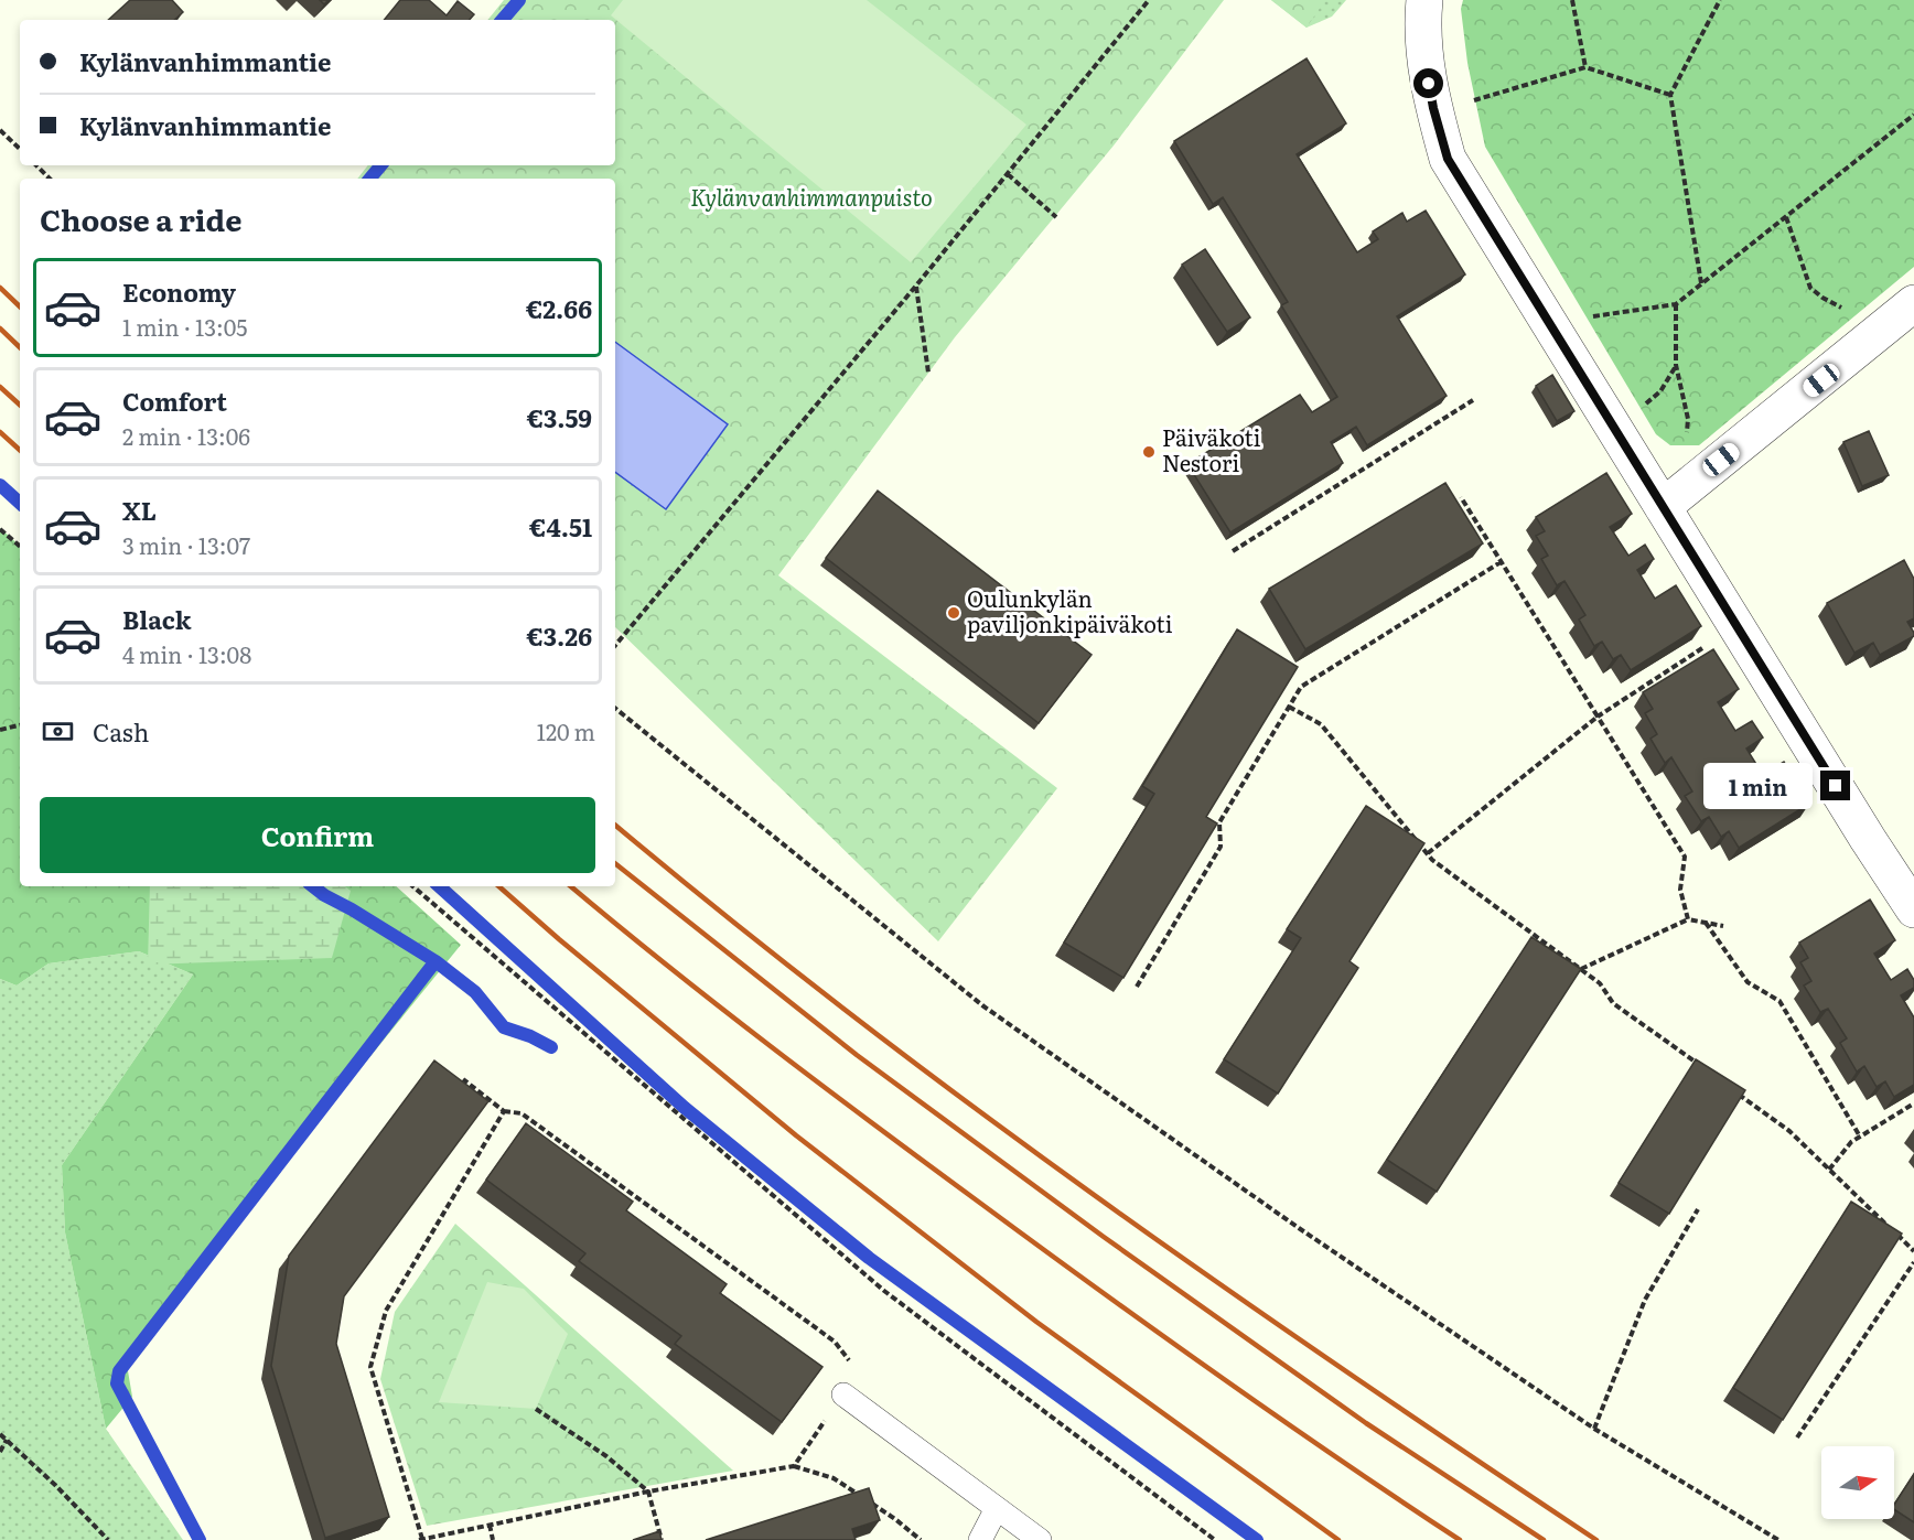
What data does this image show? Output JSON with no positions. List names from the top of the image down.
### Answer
{
  "parks": ["Kylänvanhimmanpuisto"],
  "places": ["Päiväkoti Nestori", "Oulunkylän paviljonkipäiväkoti"],
  "north": "right",
  "page": {
    "banner": ["Kylänvanhimmantie", "Kylänvanhimmantie"],
    "heading": "Choose a ride",
    "list": [
      {
        "name": "Economy",
        "note": "1 min · 13:05",
        "value": "€2.66"
      },
      {
        "name": "Comfort",
        "note": "2 min · 13:06",
        "value": "€3.59"
      },
      {
        "name": "XL",
        "note": "3 min · 13:07",
        "value": "€4.51"
      },
      {
        "name": "Black",
        "note": "4 min · 13:08",
        "value": "€3.26"
      }
    ],
    "pay": ["Cash", "120 m"],
    "bubble": "1 min",
    "buttons": "Confirm"
  }
}
